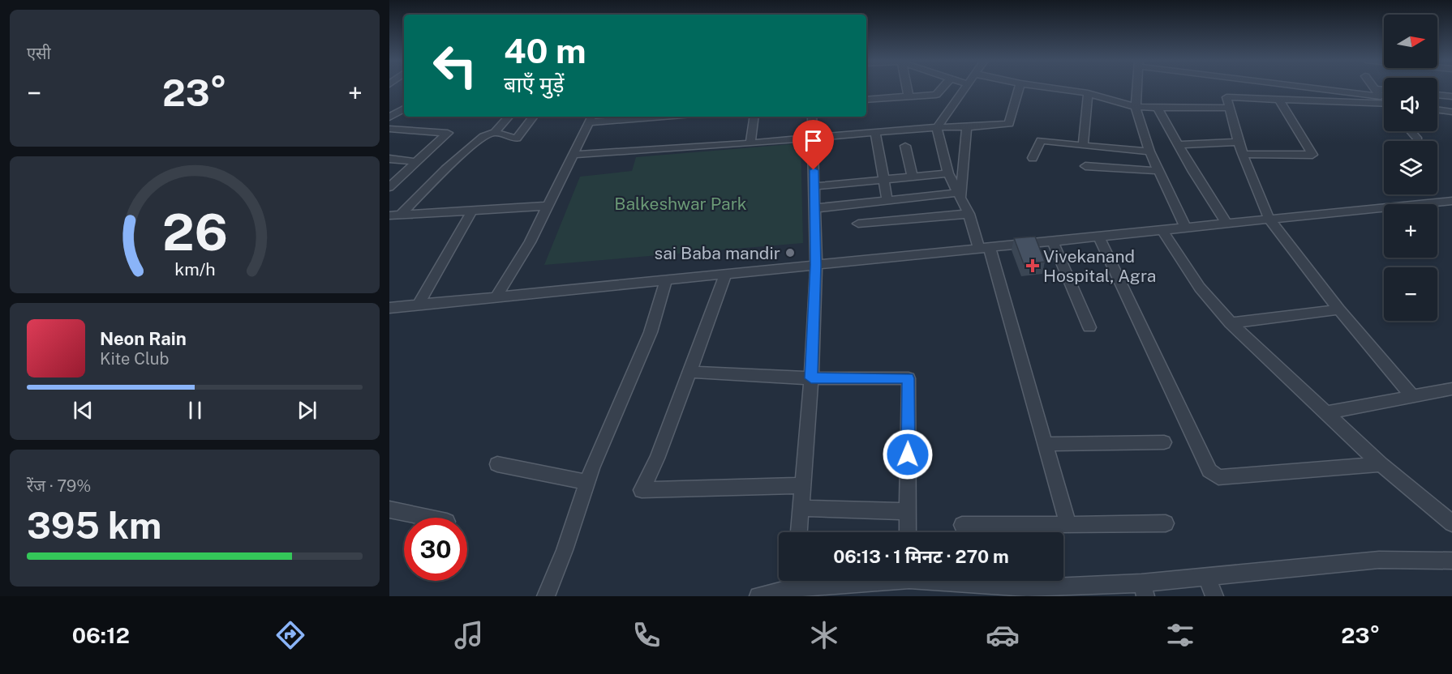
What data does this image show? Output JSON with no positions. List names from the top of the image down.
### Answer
{
  "parks": ["Balkeshwar Park"],
  "places": {
    "other": ["sai Baba mandir"],
    "health": ["Vivekanand Hospital, Agra"]
  },
  "north": "right",
  "page": {
    "tile": [
      "एसी",
      ["रेंज · 79%", "395 km"]
    ],
    "map_buttons": ["+", "−"],
    "turn": ["40 m", "बाएँ मुड़ें"],
    "heat": ["−", "23°", "+"],
    "song": ["Neon Rain", "Kite Club"],
    "limit": "30",
    "trip": "06:13 · 1 मिनट · 270 m",
    "tabs": ["06:12", "23°"],
    "gauge": ["26", "km/h"]
  }
}
